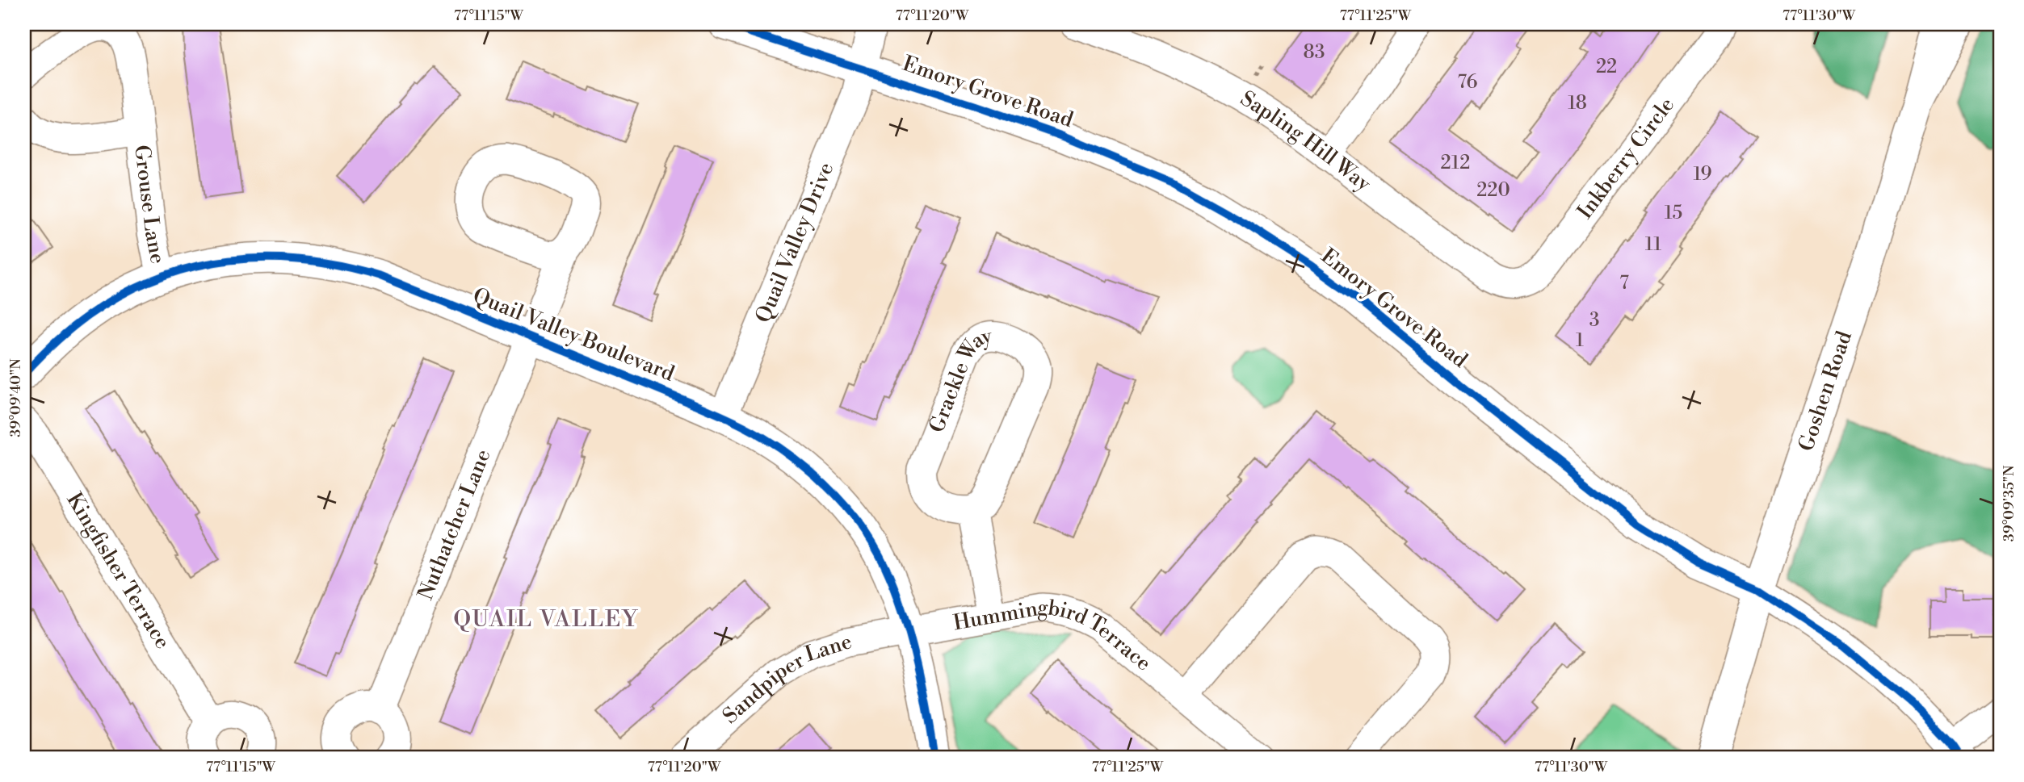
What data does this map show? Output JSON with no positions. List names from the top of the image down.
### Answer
{
  "streets": {
    "street": [
      "Emory Grove Road",
      "Sapling Hill Way",
      "Inkberry Circle",
      "Grouse Lane",
      "Quail Valley Drive",
      "Quail Valley Boulevard",
      "Grackle Way",
      "Goshen Road",
      "Nuthatcher Lane",
      "Kingfisher Terrace",
      "Hummingbird Terrace",
      "Sandpiper Lane"
    ]
  },
  "crossings": [
    ["Emory Grove Road", "Quail Valley Drive"],
    ["Emory Grove Road", "Goshen Road"],
    ["Sapling Hill Way", "Inkberry Circle"],
    ["Grouse Lane", "Quail Valley Boulevard"],
    ["Quail Valley Drive", "Quail Valley Boulevard"],
    ["Quail Valley Boulevard", "Nuthatcher Lane"],
    ["Quail Valley Boulevard", "Hummingbird Terrace"],
    ["Quail Valley Boulevard", "Sandpiper Lane"],
    ["Hummingbird Terrace", "Sandpiper Lane"]
  ],
  "districts": ["QUAIL VALLEY"],
  "house_numbers": [
    "83",
    "22",
    "76",
    "18",
    "212",
    "19",
    "220",
    "15",
    "11",
    "7",
    "3",
    "1"
  ],
  "coordinates": [
    "77°11'15\"W",
    "77°11'20\"W",
    "77°11'25\"W",
    "77°11'30\"W",
    "39°09'40\"N",
    "39°09'35\"N"
  ]
}
